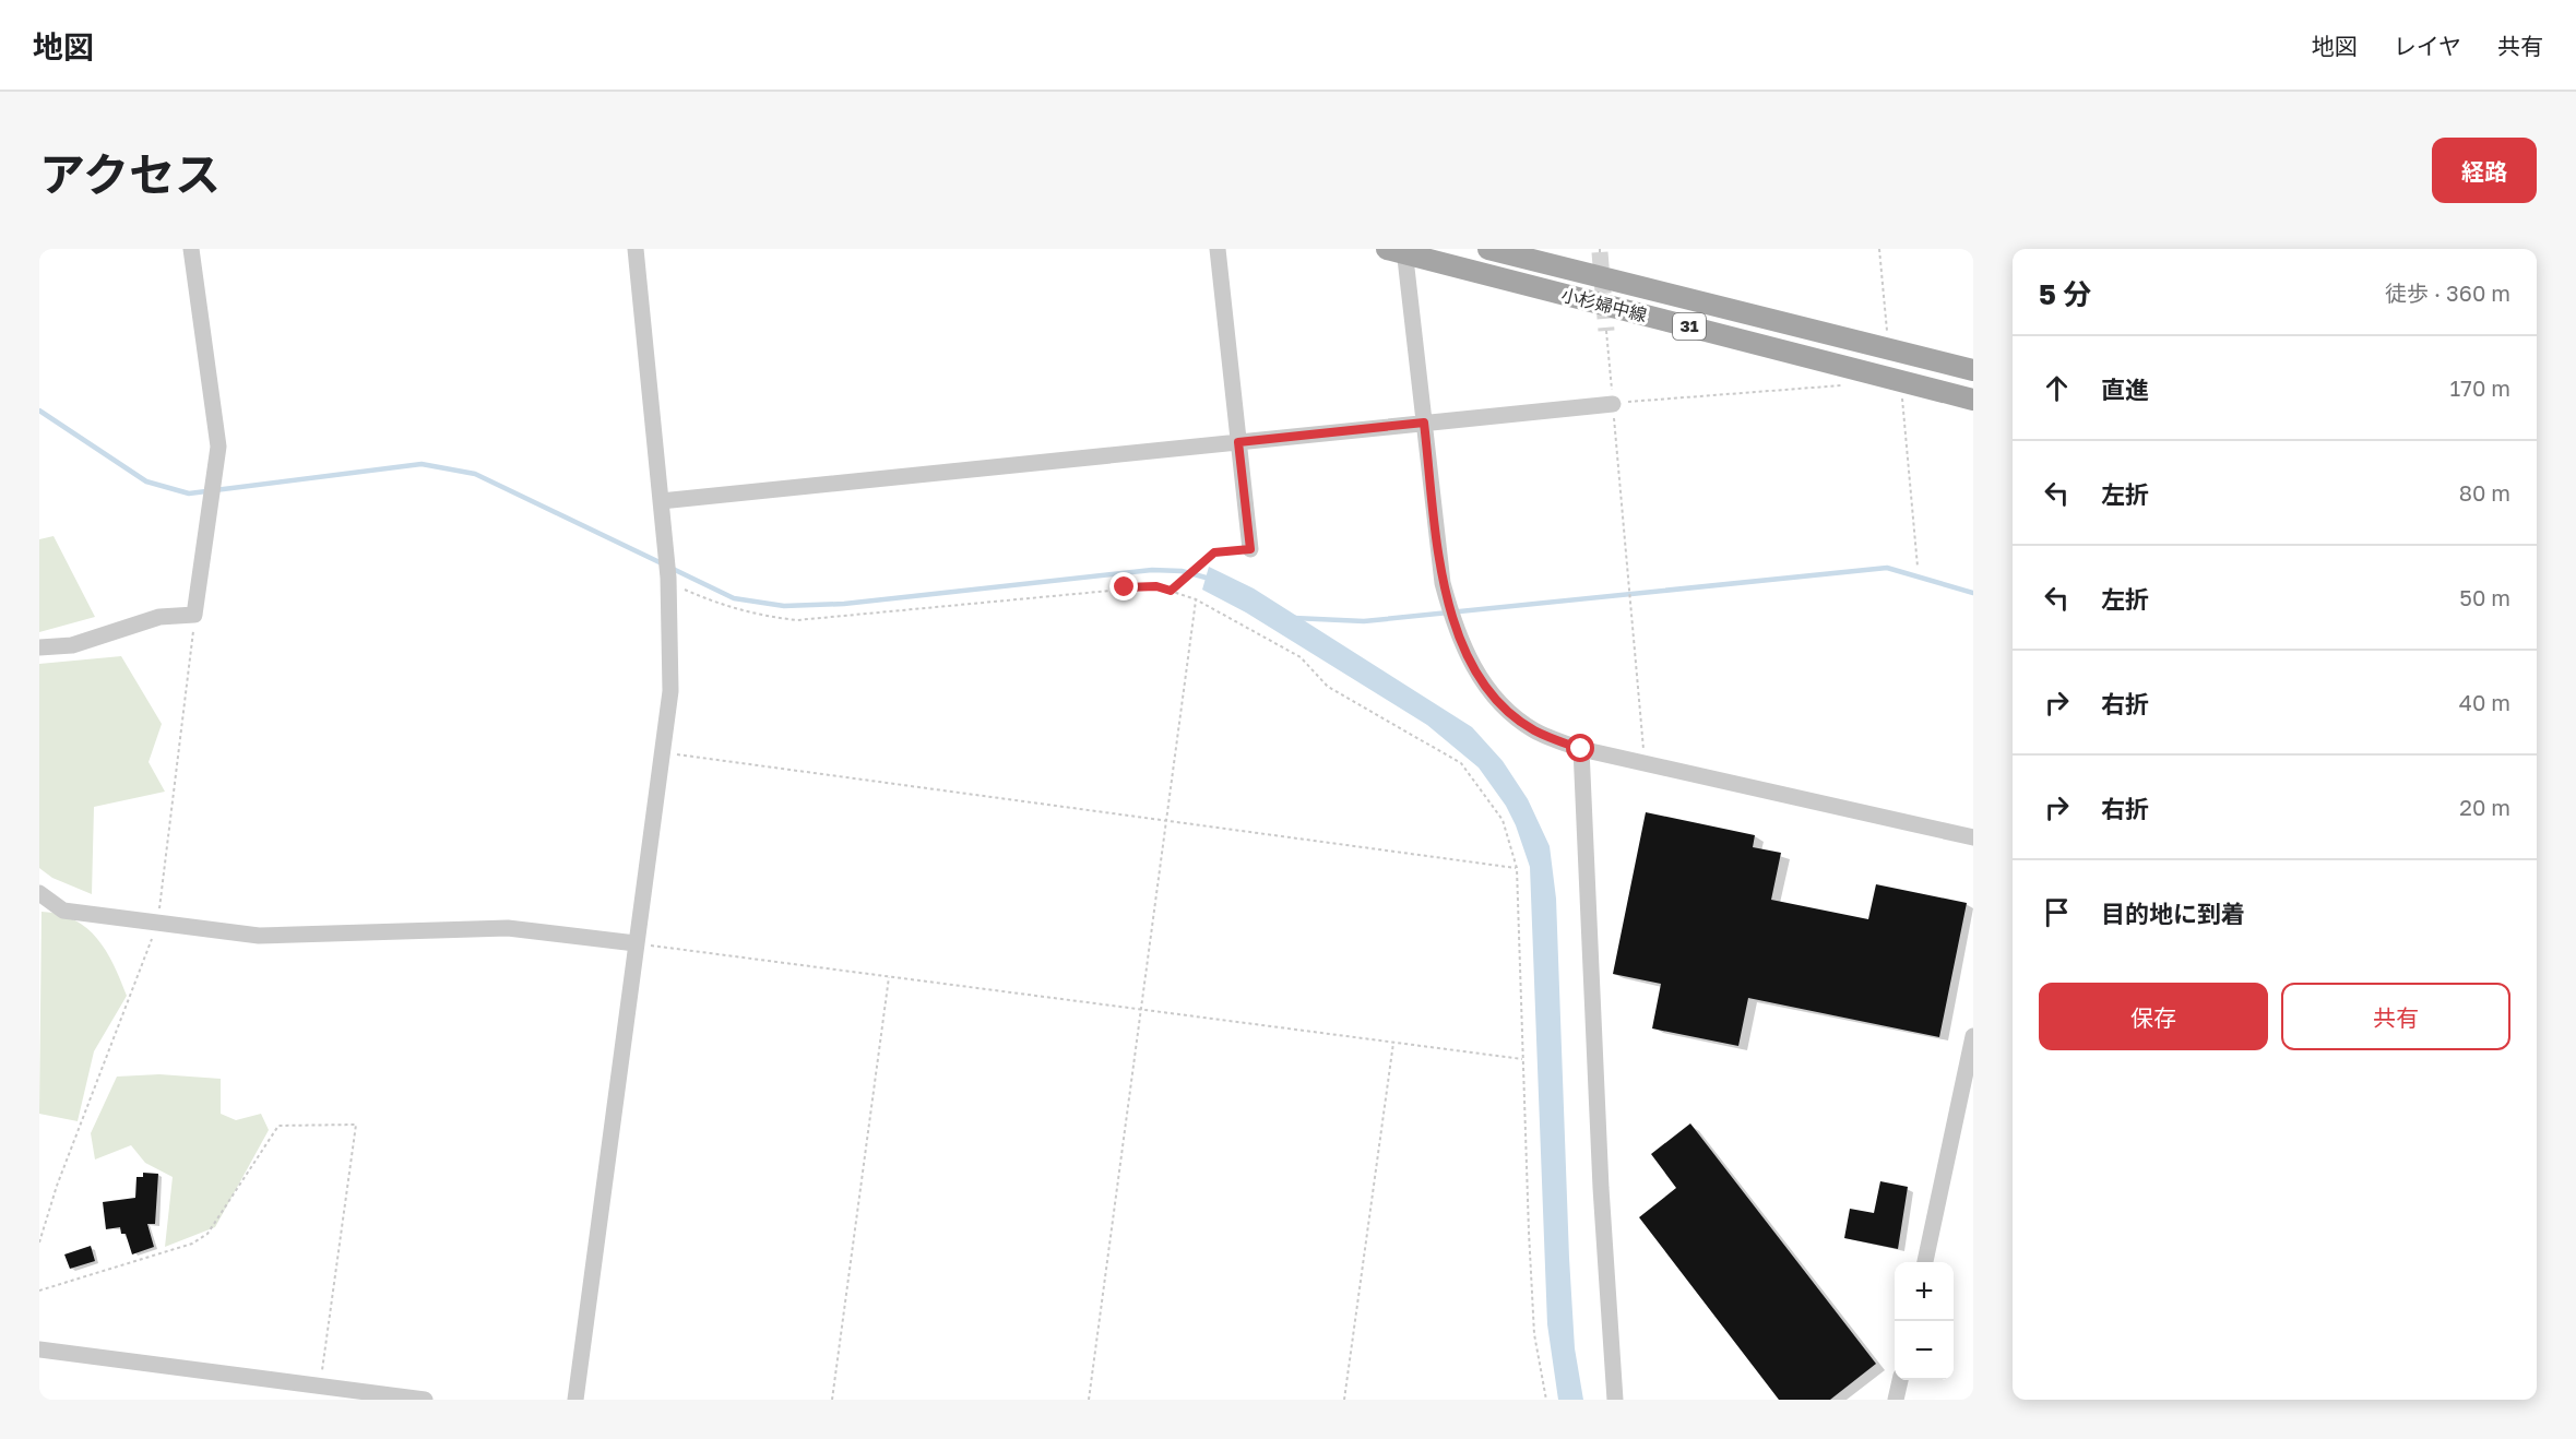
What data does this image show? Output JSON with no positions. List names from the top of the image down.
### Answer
{
  "streets": {
    "main road": ["小杉婦中線", "31"]
  },
  "page": {
    "header": "地図",
    "nav": ["地図", "レイヤ", "共有"],
    "title": "アクセス",
    "buttons": [
      "経路",
      ["保存", "共有"]
    ],
    "heading": ["5 分", "徒歩 · 360 m"],
    "list": [
      ["直進", "170 m"],
      ["左折", "80 m"],
      ["左折", "50 m"],
      ["右折", "40 m"],
      ["右折", "20 m"],
      "目的地に到着"
    ],
    "map_buttons": ["+", "−"]
  }
}
